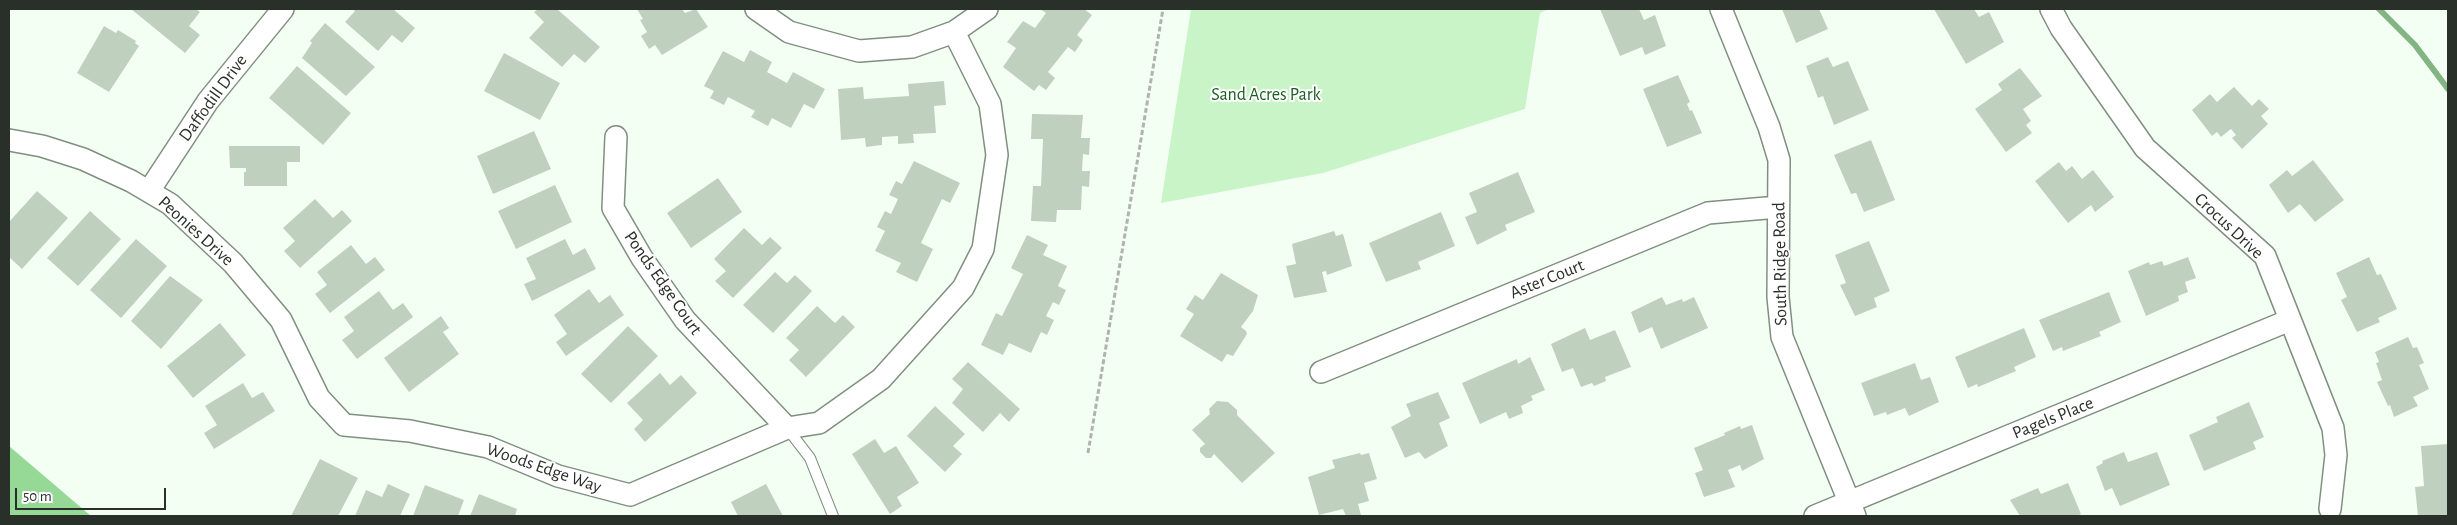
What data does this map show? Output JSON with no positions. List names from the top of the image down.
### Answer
{
  "streets": {
    "street": [
      "Daffodill Drive",
      "Crocus Drive",
      "Peonies Drive",
      "South Ridge Road",
      "Aster Court",
      "Ponds Edge Court",
      "Pagels Place",
      "Woods Edge Way"
    ]
  },
  "crossings": [
    ["Daffodill Drive", "Peonies Drive"],
    ["Crocus Drive", "Pagels Place"],
    ["Peonies Drive", "Woods Edge Way"],
    ["South Ridge Road", "Aster Court"],
    ["South Ridge Road", "Pagels Place"],
    ["Ponds Edge Court", "Woods Edge Way"]
  ],
  "parks": ["Sand Acres Park"],
  "scale_bar": "50 m"
}
